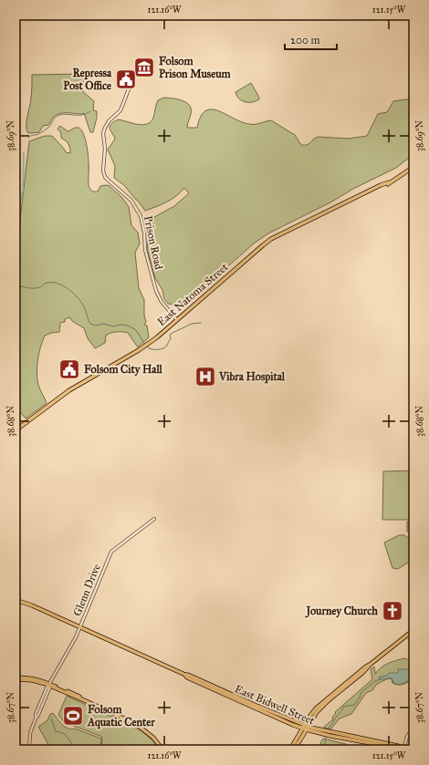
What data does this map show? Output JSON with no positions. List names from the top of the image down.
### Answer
{
  "streets": {
    "main road": ["East Natoma Street", "East Bidwell Street"],
    "street": ["Prison Road", "Glenn Drive"]
  },
  "crossings": [
    ["Prison Road", "East Natoma Street"],
    ["Glenn Drive", "East Bidwell Street"]
  ],
  "places": {
    "museum": ["Folsom Prison Museum"],
    "public building": ["Repressa Post Office", "Folsom City Hall"],
    "hospital": ["Vibra Hospital"],
    "church": ["Journey Church"],
    "sports": ["Folsom Aquatic Center"]
  },
  "scale_bar": "200 m",
  "coordinates": [
    "121.16°W",
    "121.15°W",
    "38.69°N",
    "38.68°N",
    "38.67°N"
  ]
}
